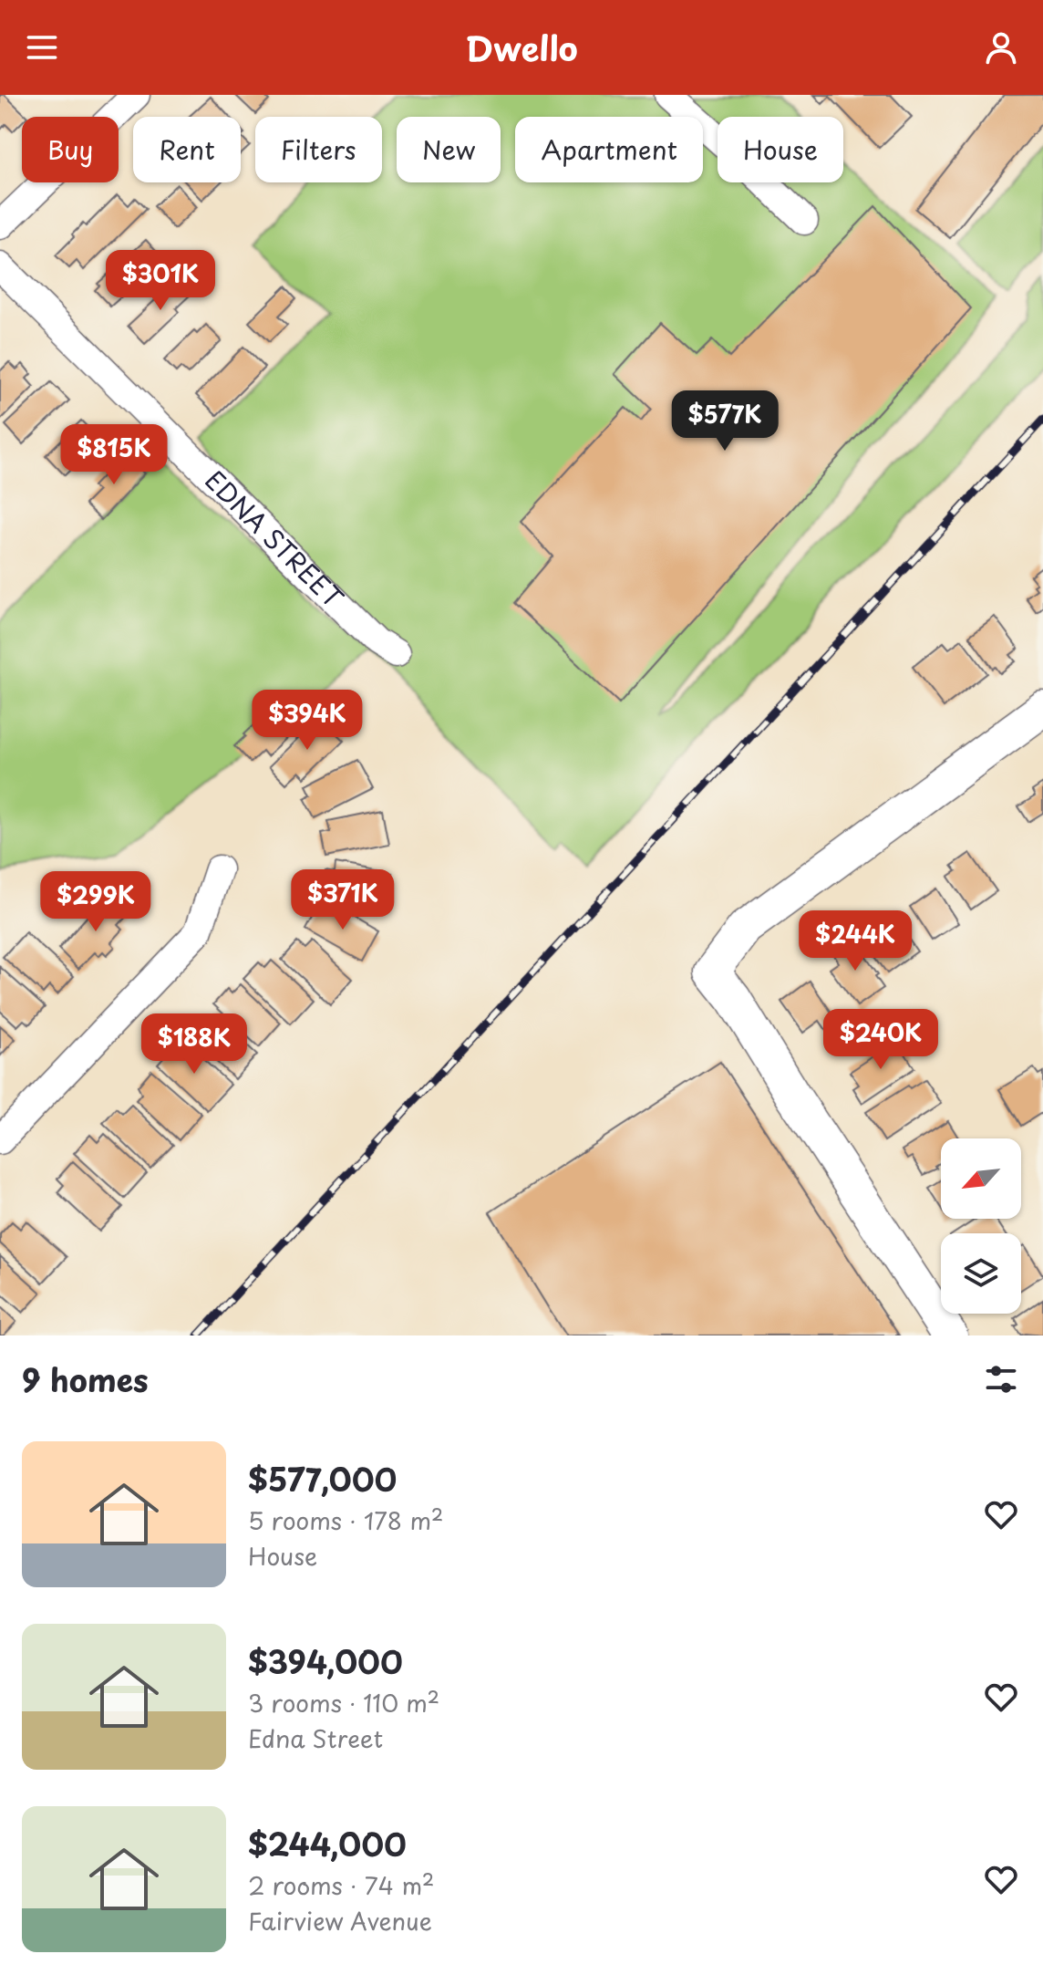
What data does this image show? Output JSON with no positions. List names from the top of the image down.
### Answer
{
  "streets": {
    "street": ["EDNA STREET"]
  },
  "north": "bottom left",
  "page": {
    "header": "Dwello",
    "chip": [
      "Buy",
      "Rent",
      "Filters",
      "New",
      "Apartment",
      "House"
    ],
    "price": [
      "$301K",
      "$577K",
      "$815K",
      "$394K",
      "$371K",
      "$299K",
      "$244K",
      "$240K",
      "$188K"
    ],
    "heading": "9 homes",
    "list": [
      {
        "name": "$577,000",
        "note": "5 rooms · 178 m² · House"
      },
      {
        "name": "$394,000",
        "note": "3 rooms · 110 m² · Edna Street"
      },
      {
        "name": "$244,000",
        "note": "2 rooms · 74 m² · Fairview Avenue"
      }
    ]
  }
}
